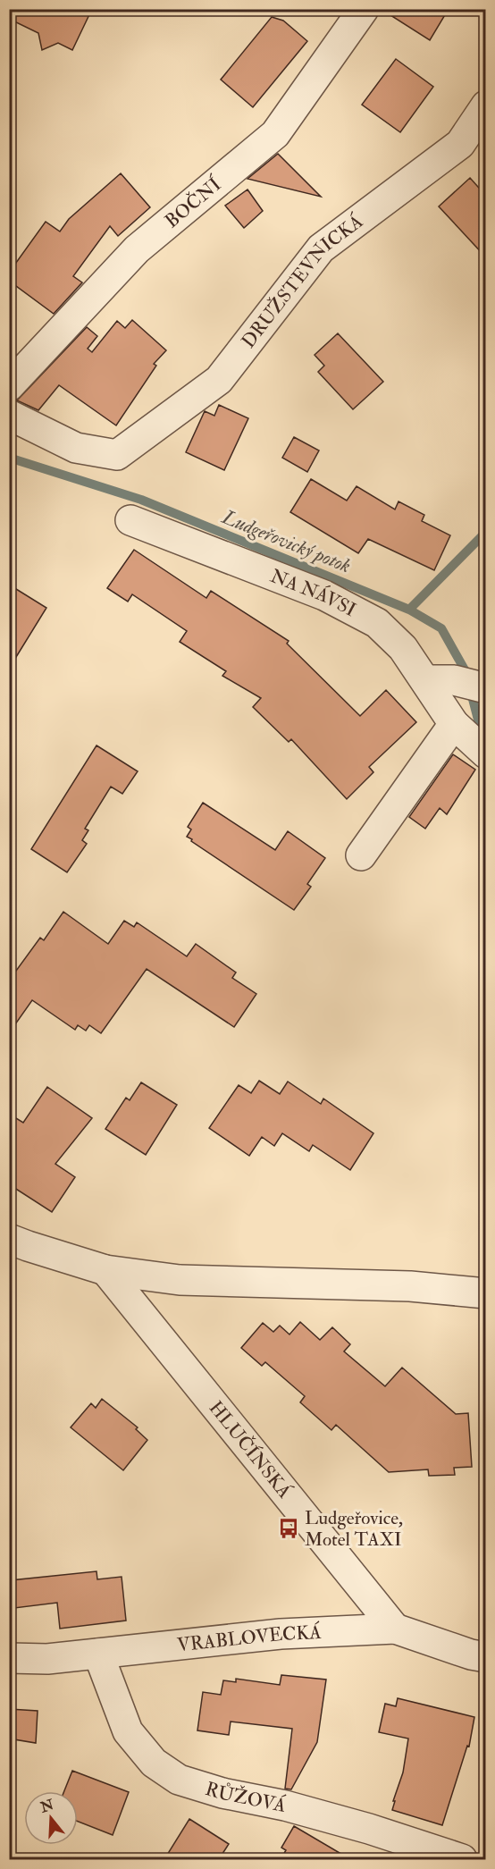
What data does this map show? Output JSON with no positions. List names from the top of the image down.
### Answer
{
  "streets": {
    "street": [
      "BOČNÍ",
      "DRUŽSTEVNICKÁ",
      "NA NÁVSI",
      "HLUČÍNSKÁ",
      "VRABLOVECKÁ",
      "RŮŽOVÁ"
    ]
  },
  "crossings": [
    ["HLUČÍNSKÁ", "VRABLOVECKÁ"],
    ["VRABLOVECKÁ", "RŮŽOVÁ"]
  ],
  "water": ["Ludgeřovický potok"],
  "places": {
    "bus stop": ["Ludgeřovice, Motel TAXI"]
  },
  "north": "top"
}
